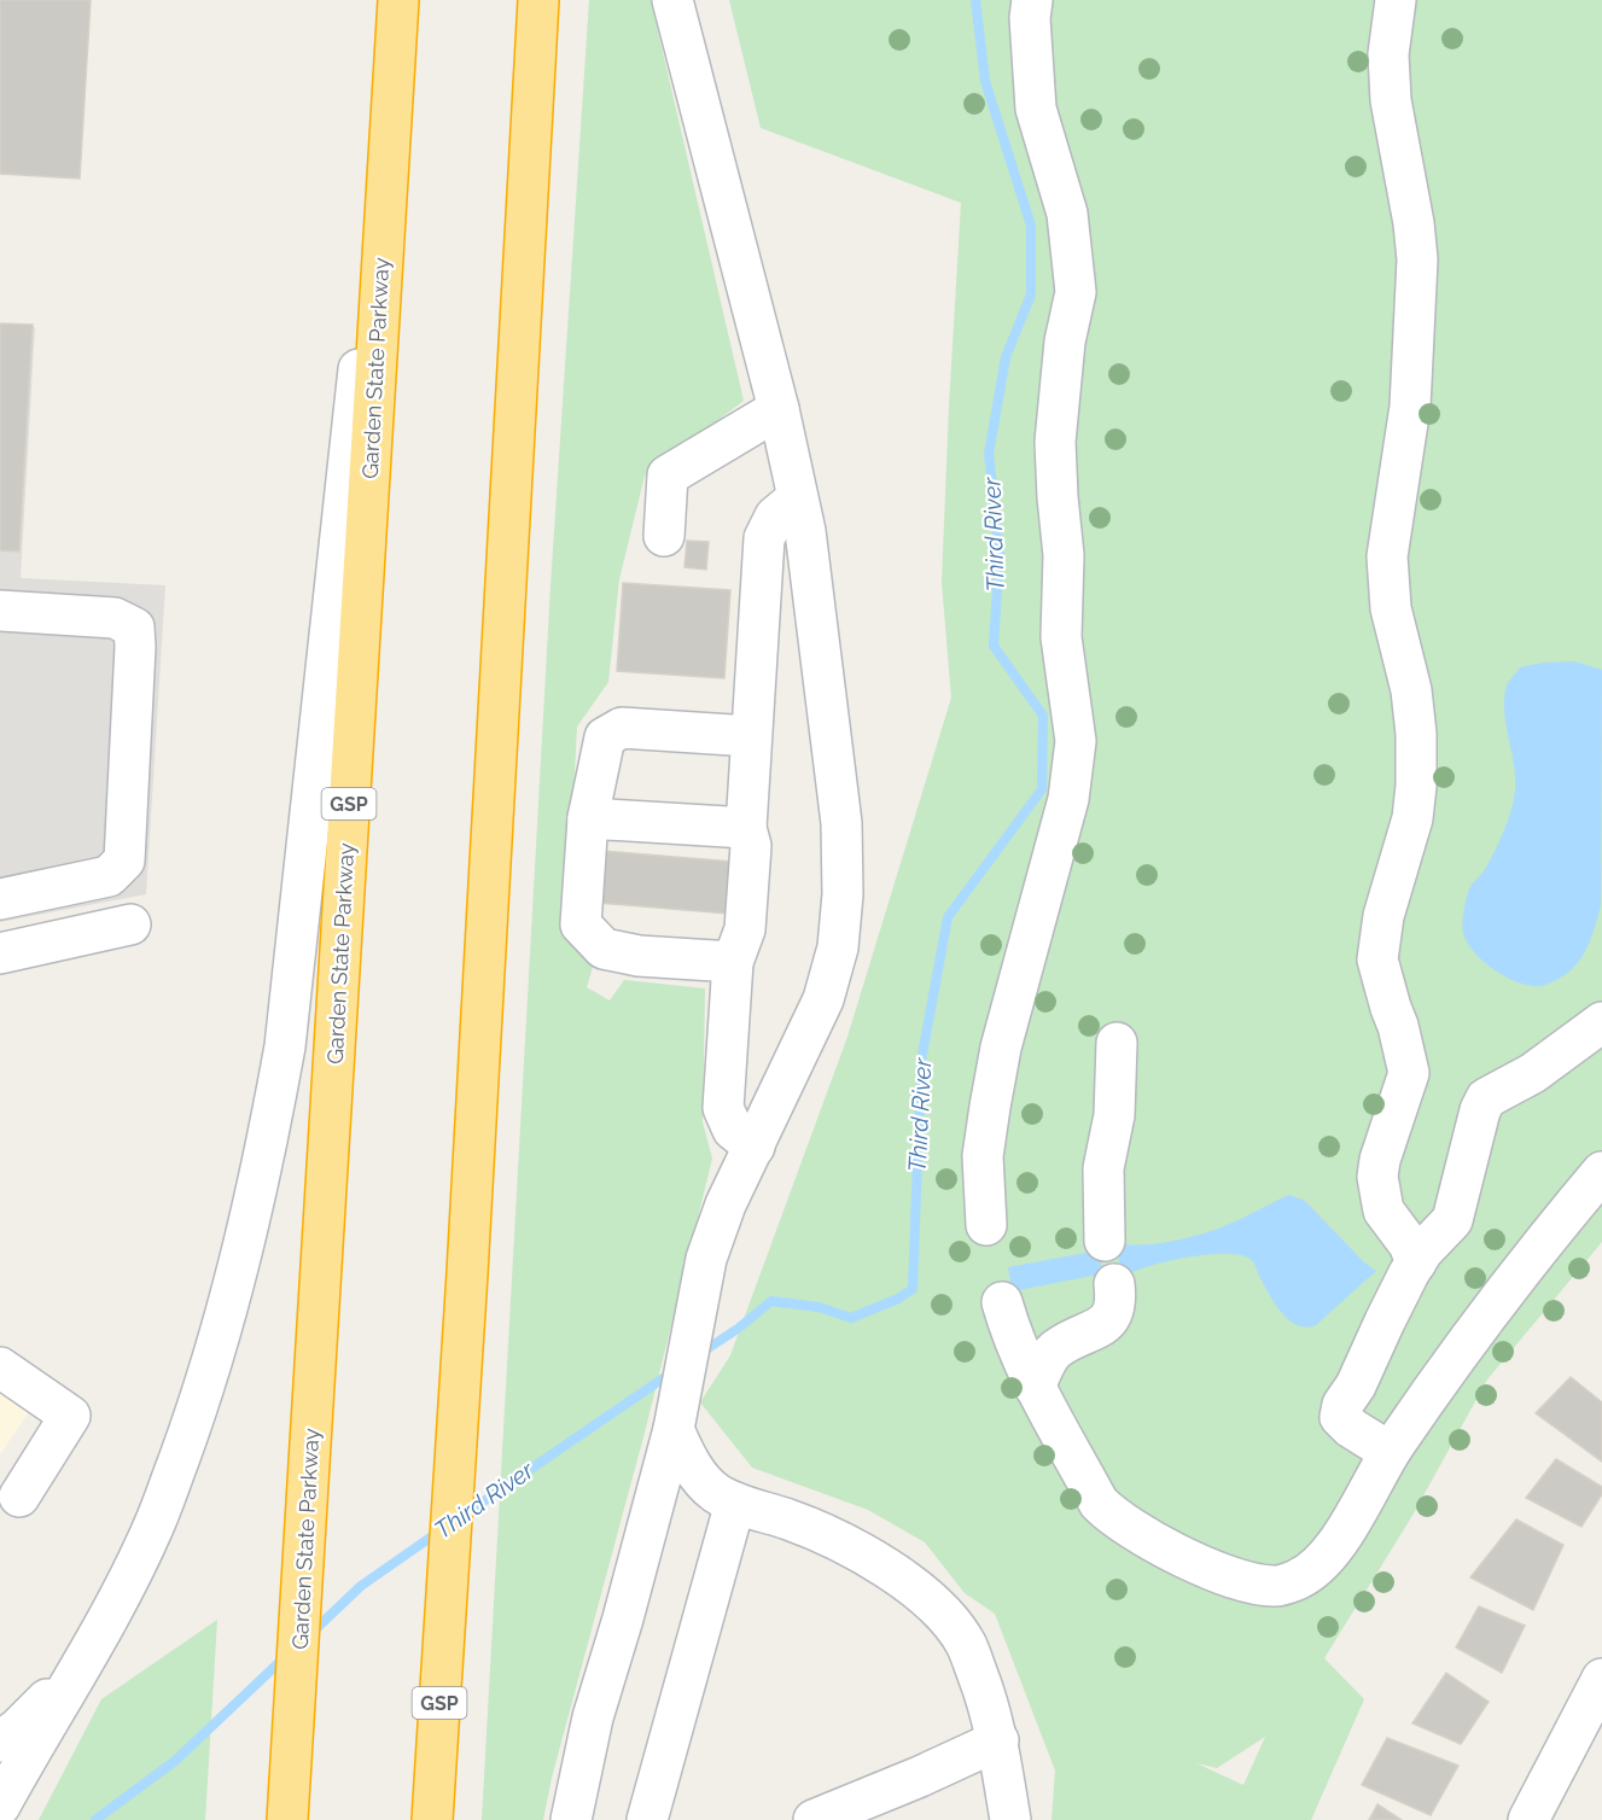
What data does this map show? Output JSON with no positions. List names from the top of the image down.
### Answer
{
  "streets": {
    "highway": ["Garden State Parkway", "GSP"]
  },
  "water": ["Third River"]
}
